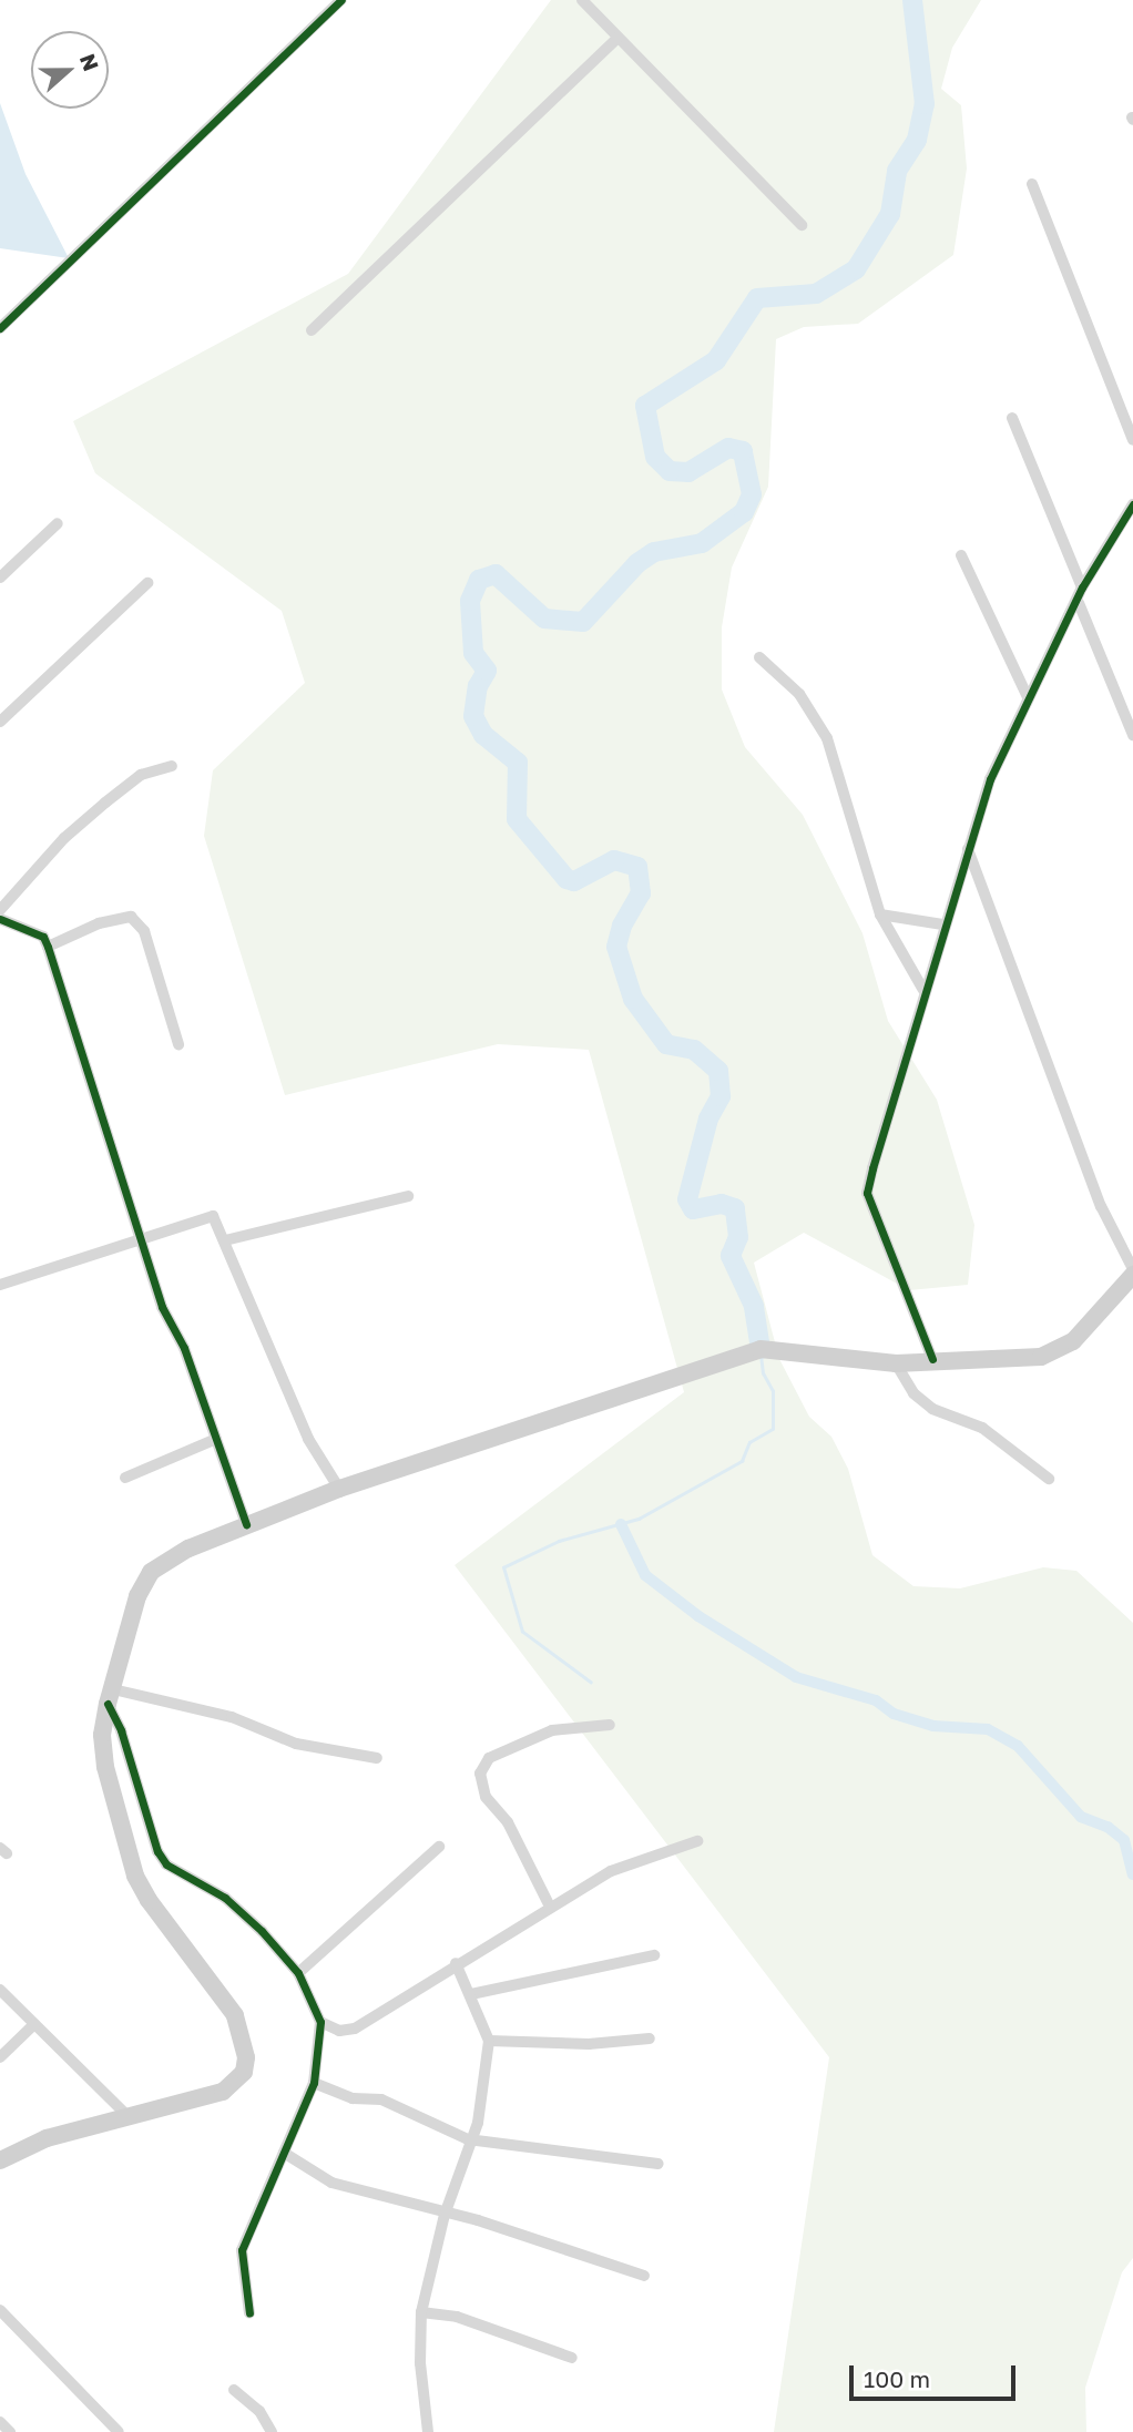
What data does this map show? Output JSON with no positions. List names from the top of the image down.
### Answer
{
  "scale_bar": "100 m",
  "north": "right"
}
